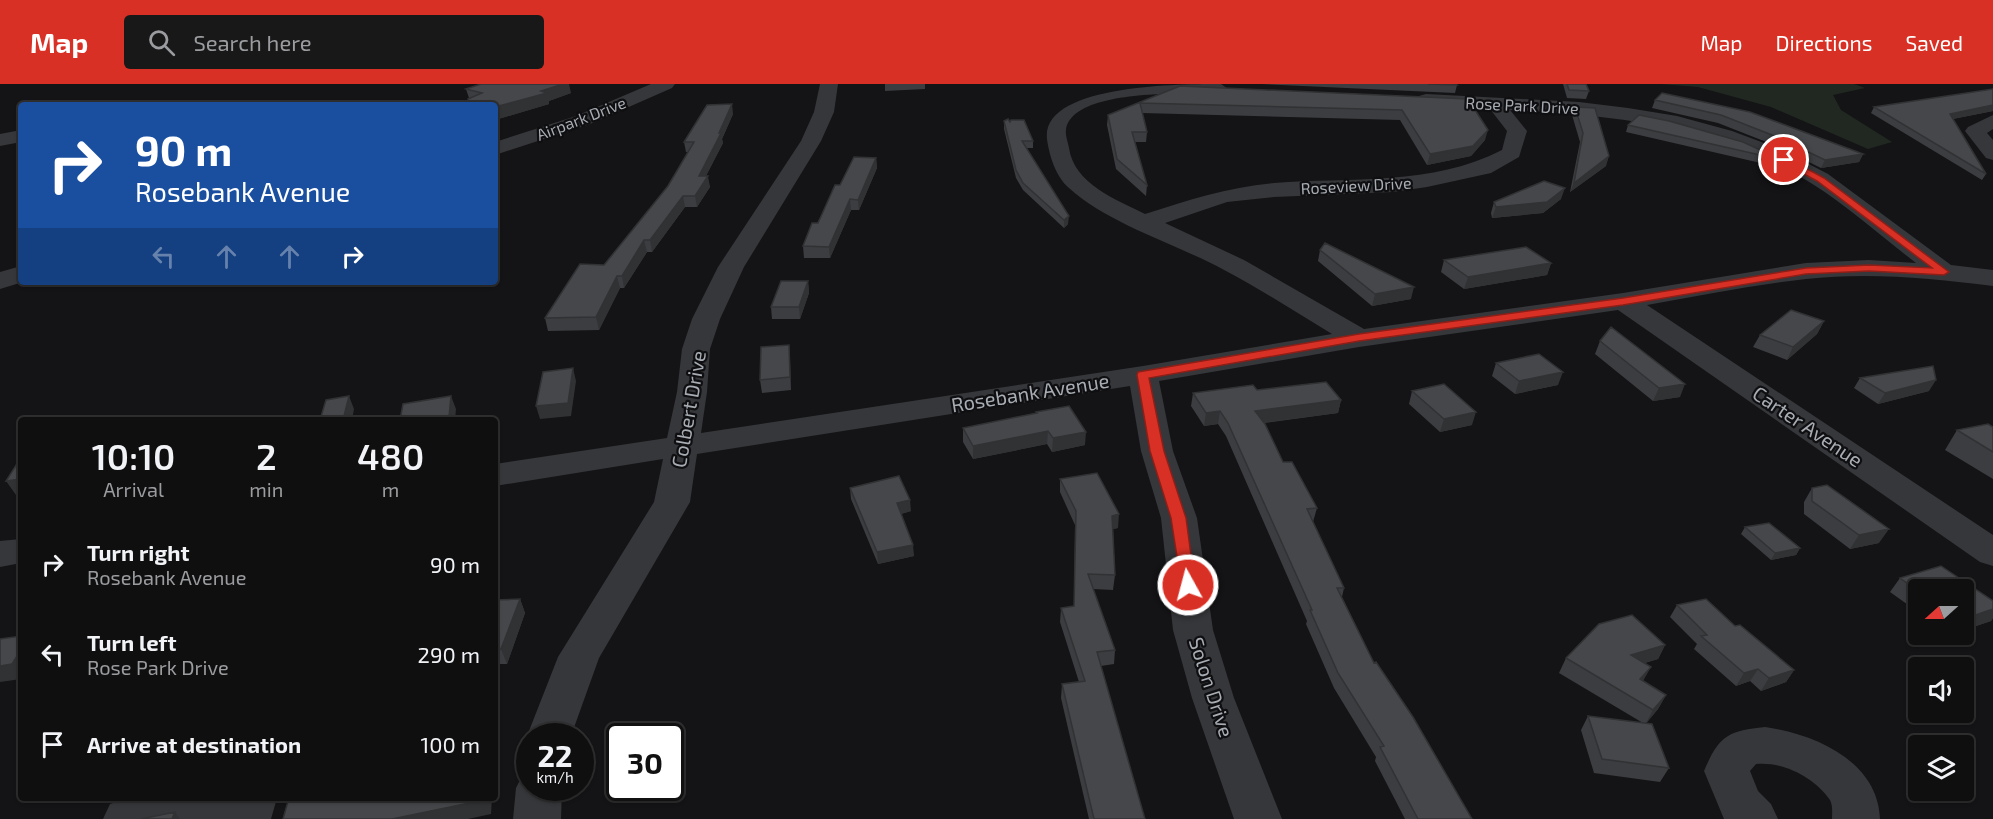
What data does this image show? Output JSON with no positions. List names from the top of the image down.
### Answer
{
  "streets": {
    "street": [
      "Rose Park Drive",
      "Airpark Drive",
      "Roseview Drive",
      "Rosebank Avenue",
      "Colbert Drive",
      "Carter Avenue",
      "Solon Drive"
    ]
  },
  "crossings": [
    ["Rose Park Drive", "Roseview Drive"],
    ["Rose Park Drive", "Rosebank Avenue"],
    ["Rosebank Avenue", "Colbert Drive"],
    ["Rosebank Avenue", "Carter Avenue"],
    ["Rosebank Avenue", "Solon Drive"]
  ],
  "north": "left",
  "page": {
    "header": "Map",
    "search": "Search here",
    "nav": ["Map", "Directions", "Saved"],
    "turn": ["90 m", "Rosebank Avenue"],
    "eta": [
      "10:10",
      "Arrival",
      "2",
      "min",
      "480",
      "m"
    ],
    "list": [
      {
        "name": "Turn right",
        "note": "Rosebank Avenue",
        "value": "90 m"
      },
      {
        "name": "Turn left",
        "note": "Rose Park Drive",
        "value": "290 m"
      },
      {
        "name": "Arrive at destination",
        "value": "100 m"
      }
    ],
    "speed": "22 km/h",
    "limit": "30"
  }
}
